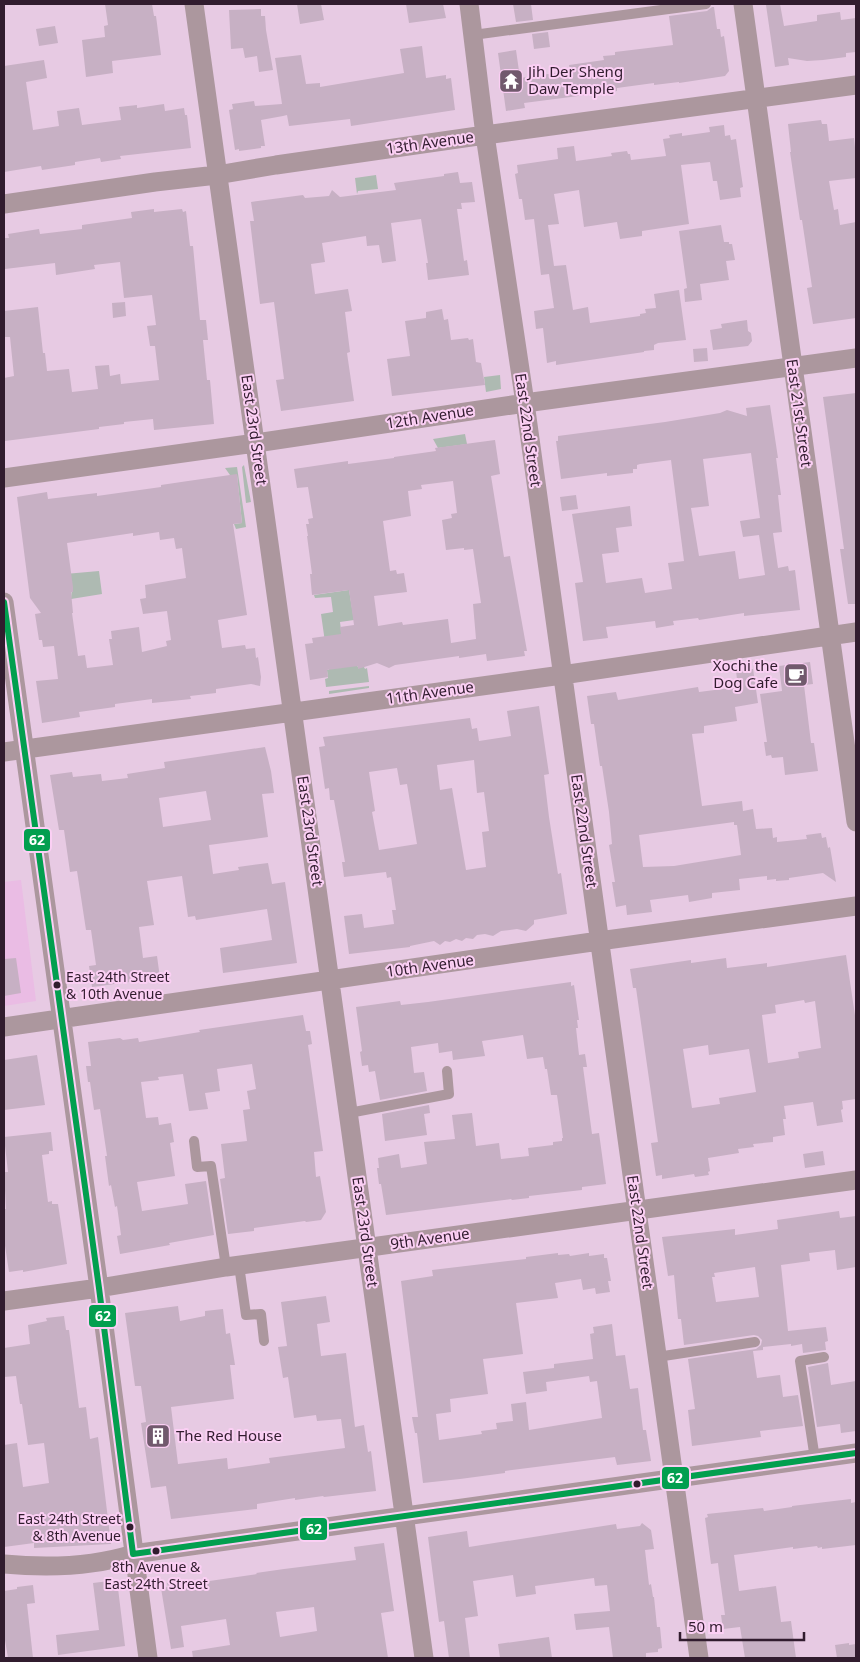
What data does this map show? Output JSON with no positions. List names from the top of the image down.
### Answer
{
  "streets": {
    "street": [
      "13th Avenue",
      "East 21st Street",
      "12th Avenue",
      "East 23rd Street",
      "East 22nd Street",
      "11th Avenue",
      "10th Avenue",
      "9th Avenue"
    ]
  },
  "crossings": [
    ["13th Avenue", "East 21st Street"],
    ["13th Avenue", "East 23rd Street"],
    ["13th Avenue", "East 22nd Street"],
    ["East 21st Street", "12th Avenue"],
    ["East 21st Street", "11th Avenue"],
    ["12th Avenue", "East 23rd Street"],
    ["12th Avenue", "East 22nd Street"],
    ["East 23rd Street", "11th Avenue"],
    ["East 23rd Street", "10th Avenue"],
    ["East 23rd Street", "9th Avenue"],
    ["East 22nd Street", "11th Avenue"],
    ["East 22nd Street", "10th Avenue"],
    ["East 22nd Street", "9th Avenue"]
  ],
  "places": {
    "temple": ["Jih Der Sheng Daw Temple"],
    "cafe": ["Xochi the Dog Cafe"],
    "other": ["East 24th Street & 10th Avenue", "East 24th Street & 8th Avenue", "8th Avenue & East 24th Street"],
    "building": ["The Red House"]
  },
  "lines": ["transit line 62"],
  "scale_bar": "50 m"
}
